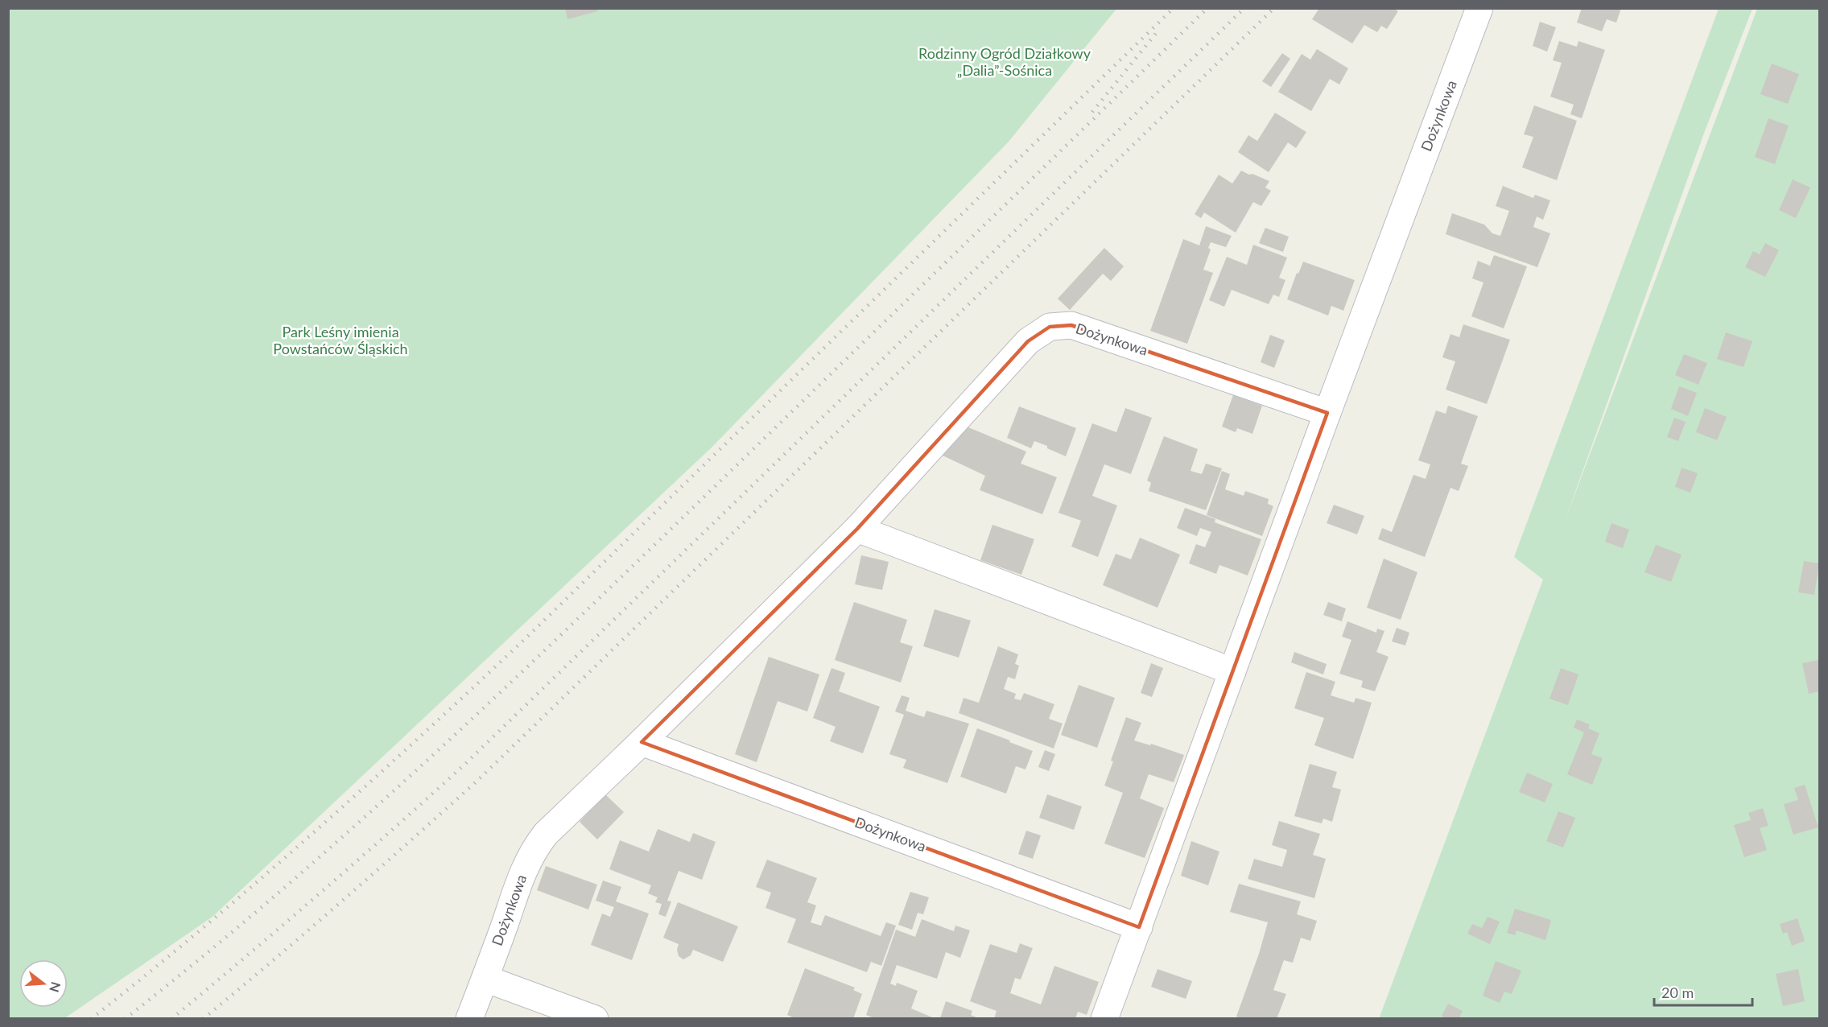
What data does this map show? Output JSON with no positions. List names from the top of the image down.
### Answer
{
  "streets": {
    "street": ["Dożynkowa"]
  },
  "parks": ["Rodzinny Ogród Działkowy „Dalia”-Sośnica", "Park Leśny imienia Powstańców Śląskich"],
  "scale_bar": "20 m",
  "north": "right"
}
